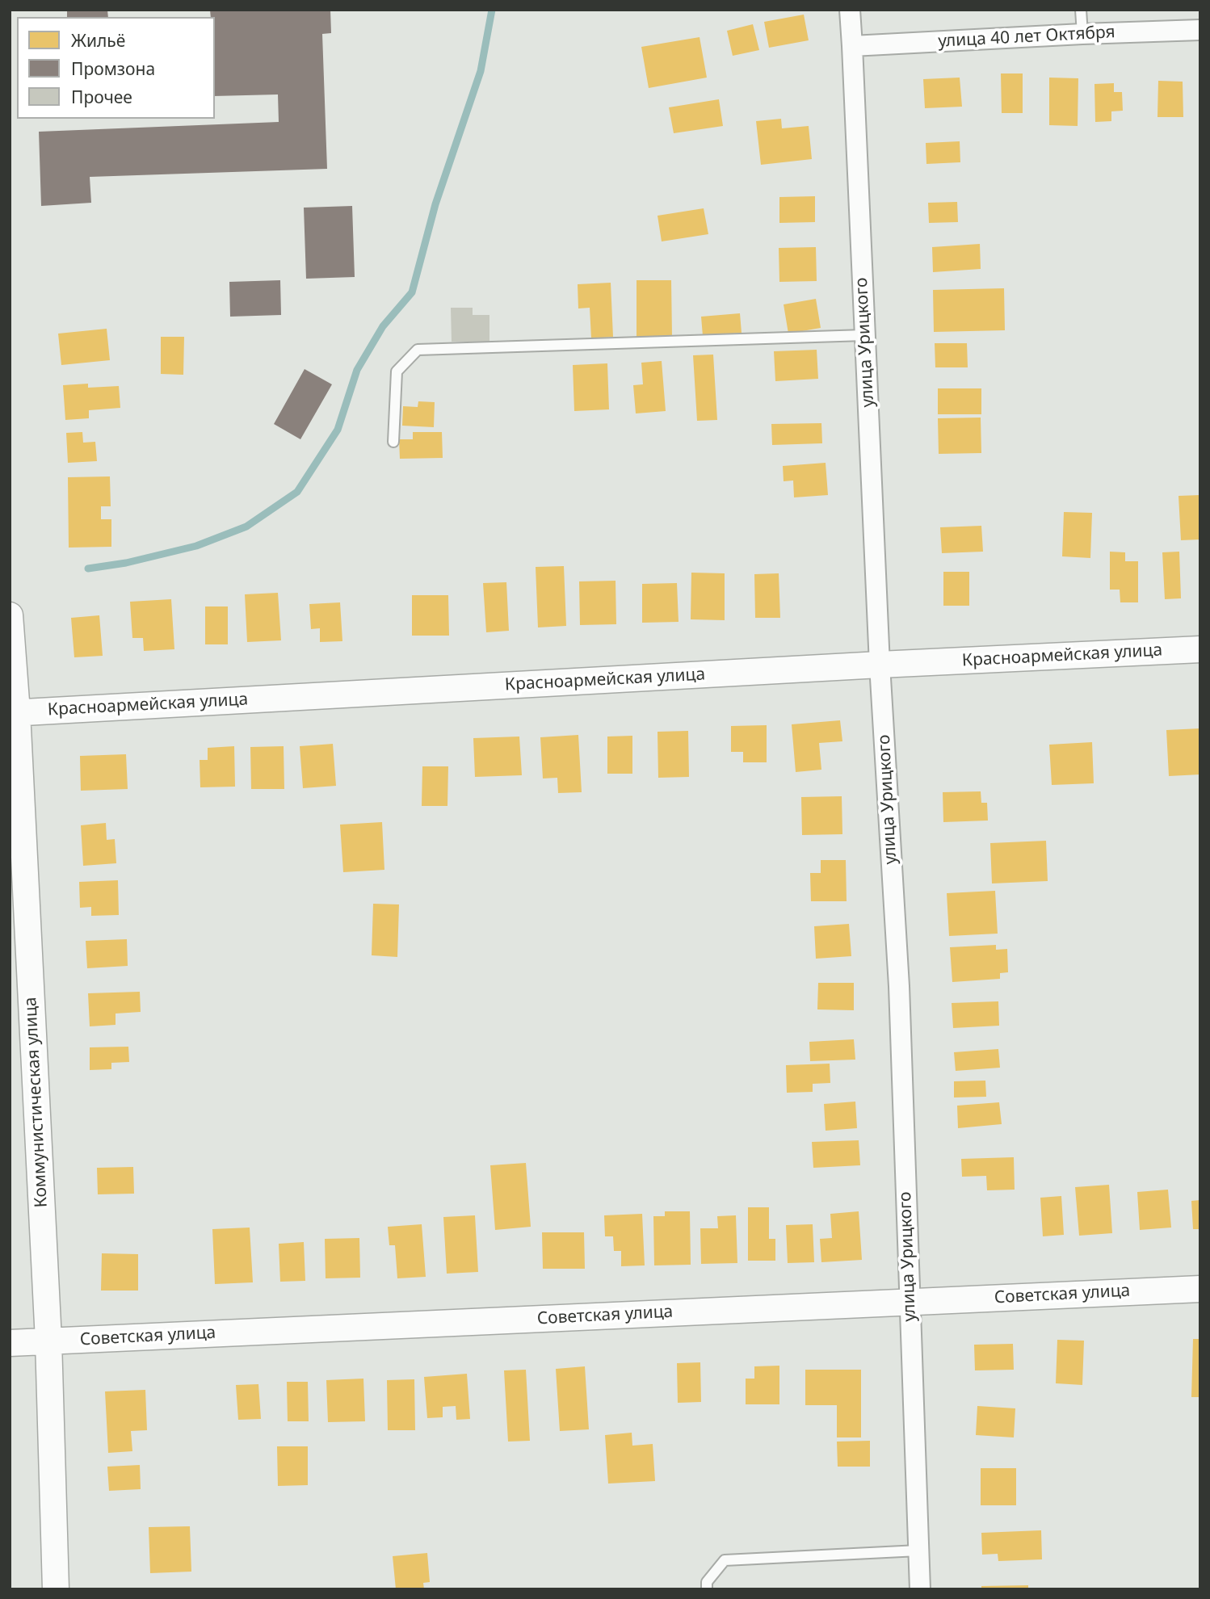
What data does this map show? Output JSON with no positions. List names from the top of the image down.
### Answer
{
  "streets": {
    "street": [
      "улица 40 лет Октября",
      "улица Урицкого",
      "Красноармейская улица",
      "Коммунистическая улица",
      "Советская улица"
    ]
  },
  "crossings": [
    ["улица 40 лет Октября", "улица Урицкого"],
    ["улица Урицкого", "Красноармейская улица"],
    ["улица Урицкого", "Советская улица"],
    ["Красноармейская улица", "Коммунистическая улица"],
    ["Коммунистическая улица", "Советская улица"]
  ],
  "legend": ["Жильё", "Промзона", "Прочее"]
}
